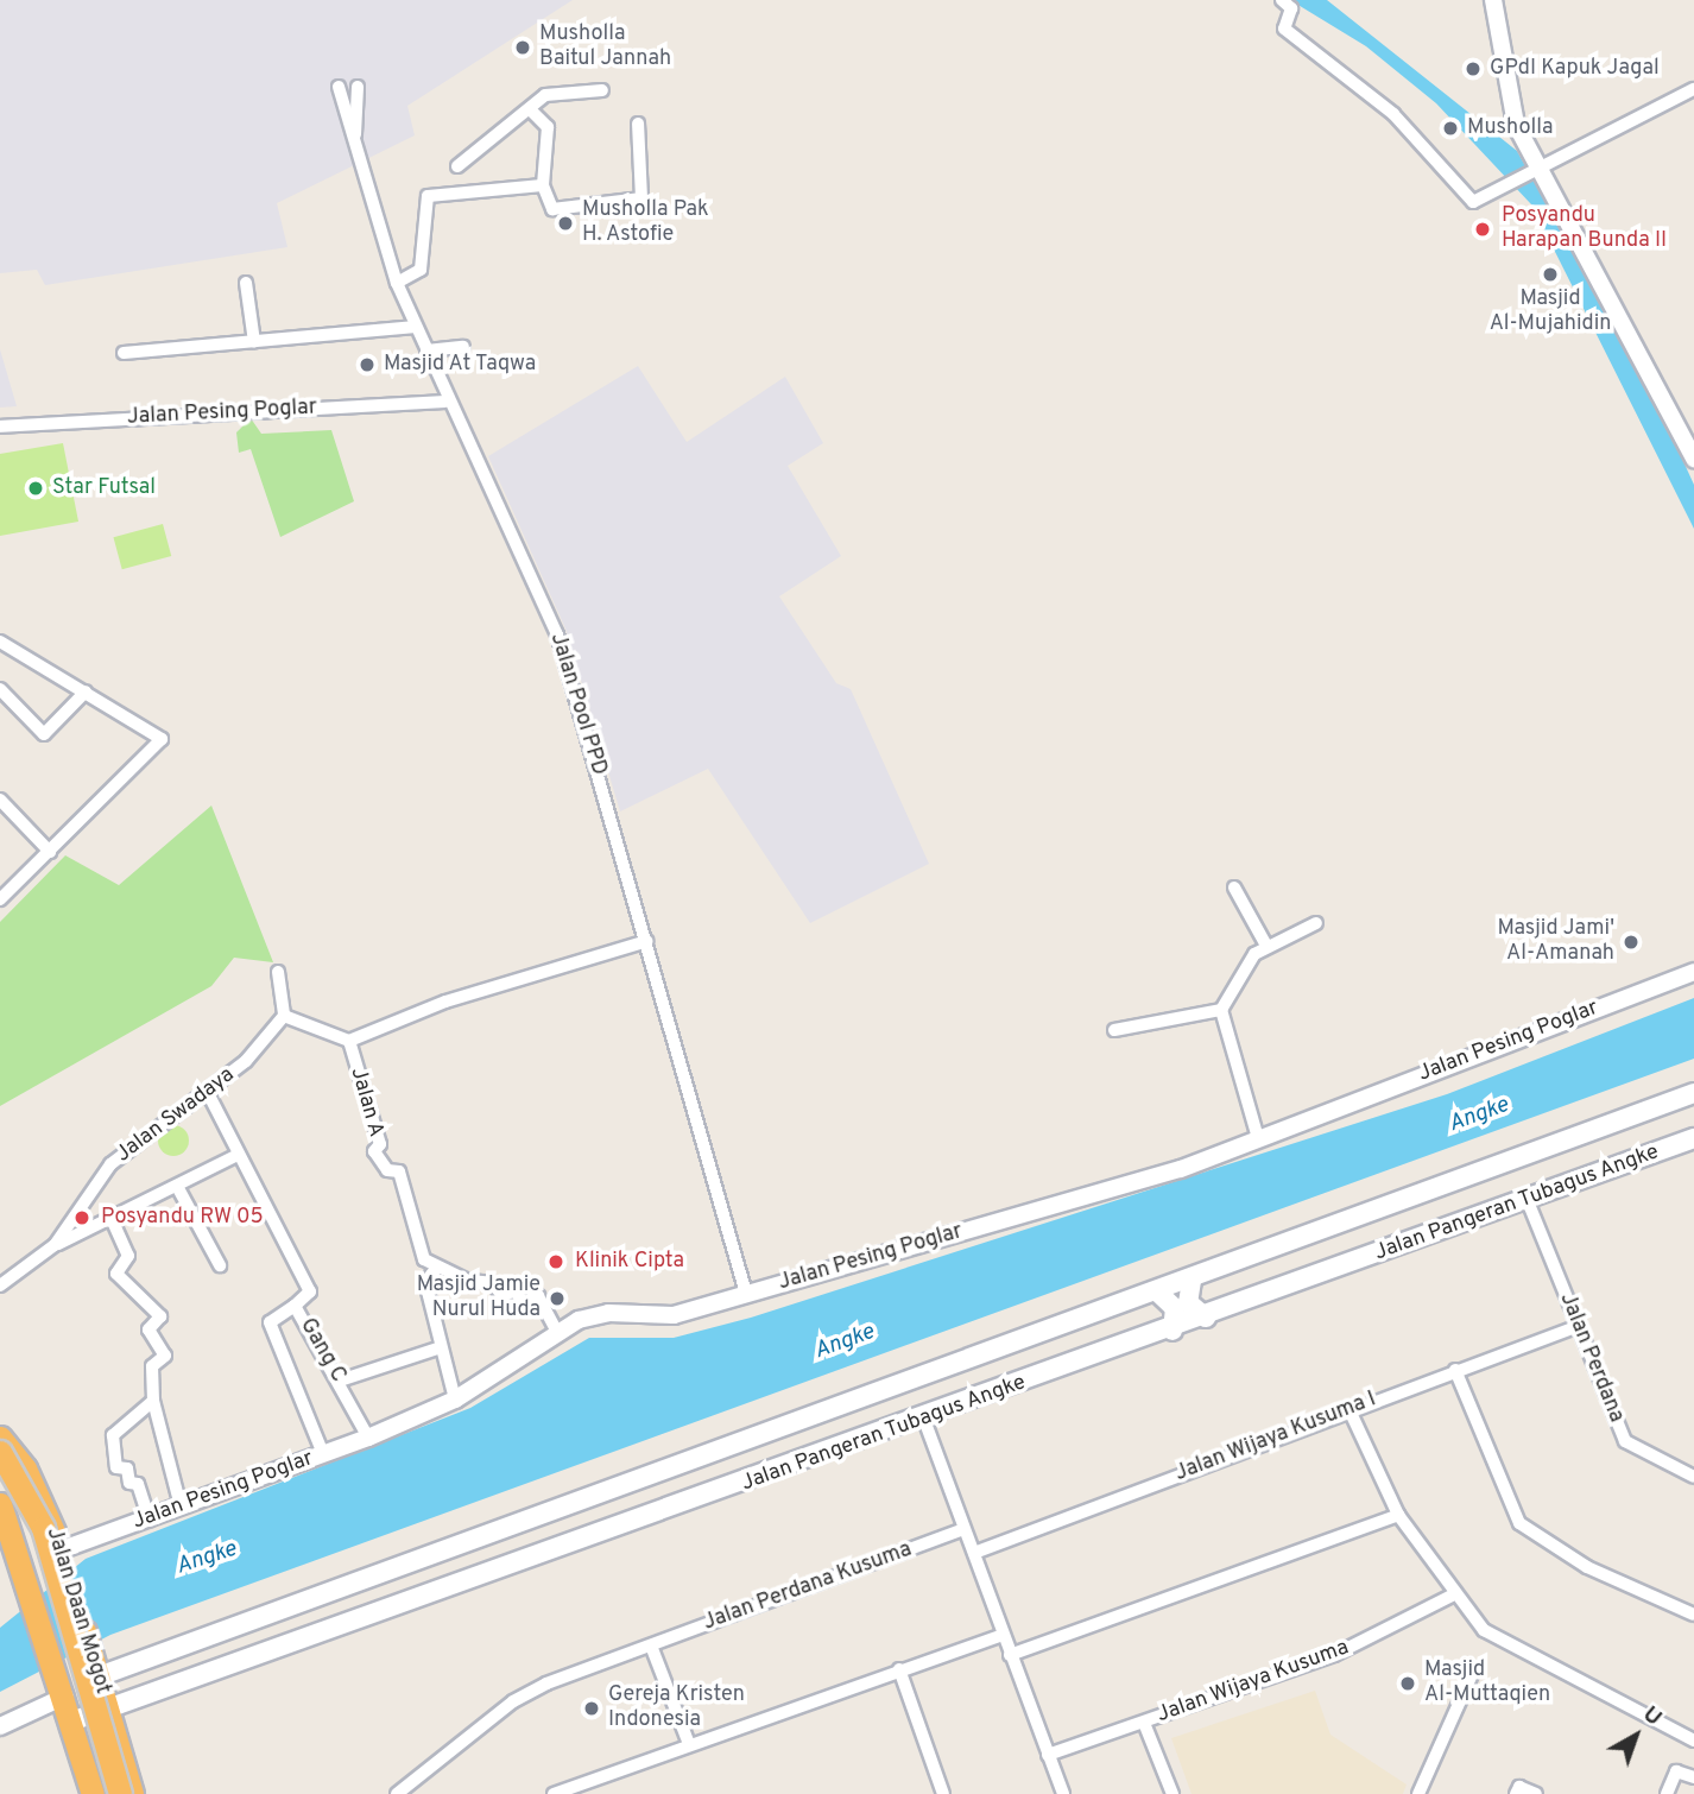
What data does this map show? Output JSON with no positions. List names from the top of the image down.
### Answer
{
  "streets": {
    "highway": ["Jalan Daan Mogot"],
    "main road": ["Jalan Pangeran Tubagus Angke"],
    "street": [
      "Jalan Pesing Poglar",
      "Jalan Pool PPD",
      "Jalan A",
      "Jalan Swadaya",
      "Gang C",
      "Jalan Perdana",
      "Jalan Wijaya Kusuma I",
      "Jalan Perdana Kusuma",
      "Jalan Wijaya Kusuma"
    ]
  },
  "crossings": [
    ["Jalan Pesing Poglar", "Jalan Pool PPD"],
    ["Jalan Pesing Poglar", "Gang C"],
    ["Jalan Pesing Poglar", "Jalan Daan Mogot"],
    ["Jalan Swadaya", "Gang C"],
    ["Jalan Pangeran Tubagus Angke", "Jalan Perdana"],
    ["Jalan Pangeran Tubagus Angke", "Jalan Daan Mogot"],
    ["Jalan Perdana", "Jalan Wijaya Kusuma I"]
  ],
  "water": ["Angke"],
  "places": [
    "Musholla Baitul Jannah",
    "GPdI Kapuk Jagal",
    "Musholla",
    "Musholla Pak H. Astofie",
    "Posyandu Harapan Bunda II",
    "Masjid Al-Mujahidin",
    "Masjid At Taqwa",
    "Star Futsal",
    "Masjid Jami' Al-Amanah",
    "Posyandu RW 05",
    "Klinik Cipta",
    "Masjid Jamie Nurul Huda",
    "Masjid Al-Muttaqien",
    "Gereja Kristen Indonesia"
  ],
  "north": "top right"
}
